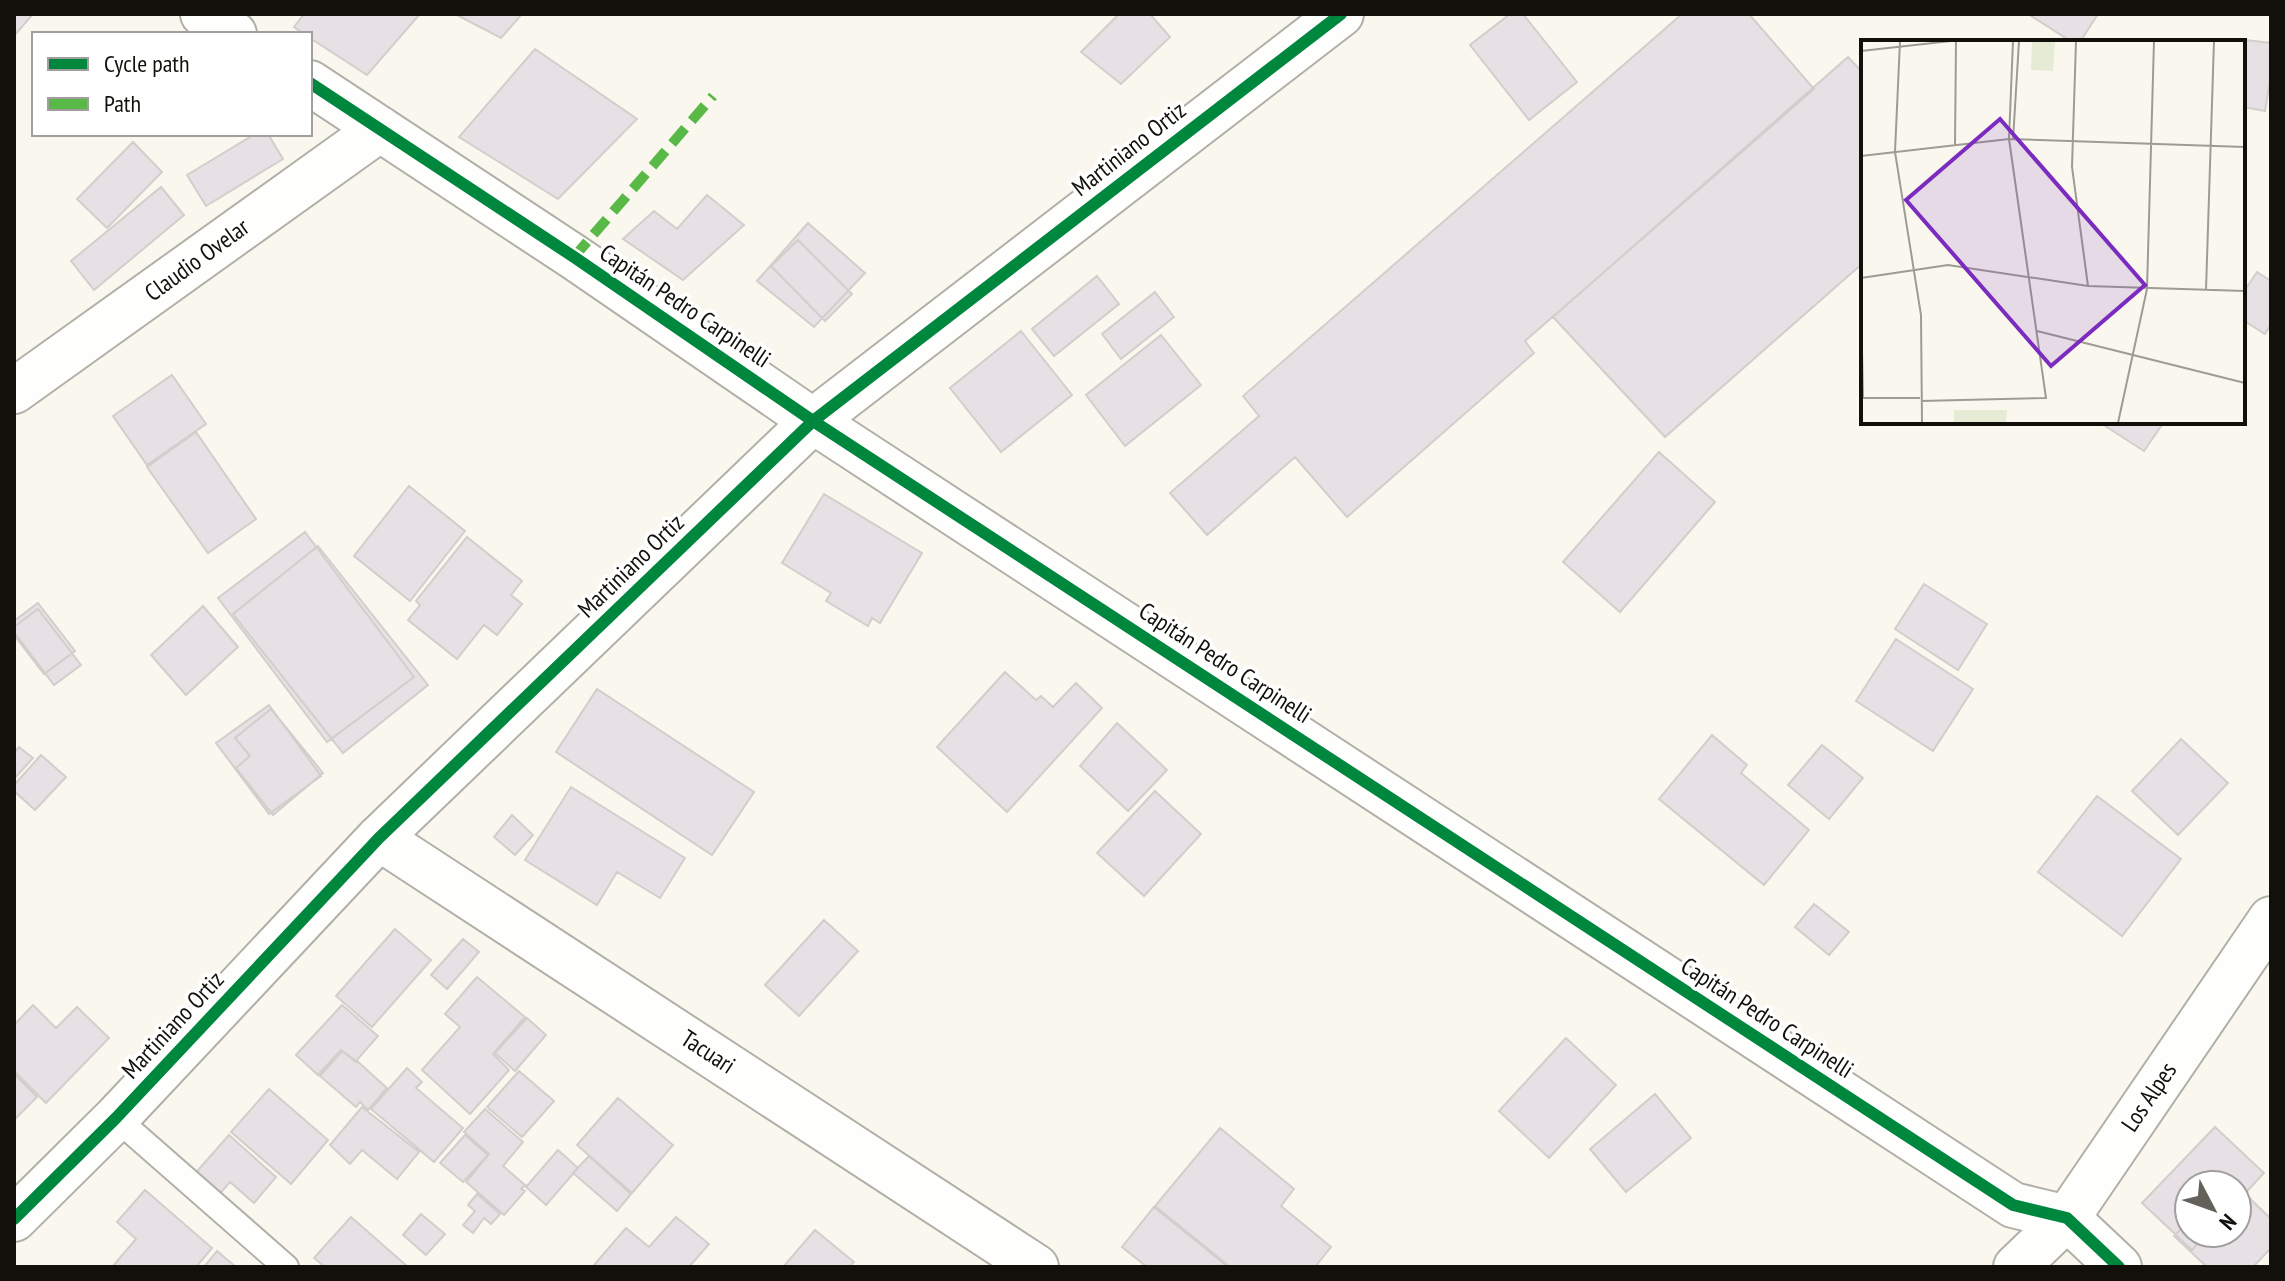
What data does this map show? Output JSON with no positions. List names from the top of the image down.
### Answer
{
  "streets": {
    "street": [
      "Martiniano Ortiz",
      "Claudio Ovelar",
      "Capitán Pedro Carpinelli",
      "Tacuari",
      "Los Alpes"
    ]
  },
  "crossings": [
    ["Martiniano Ortiz", "Capitán Pedro Carpinelli"],
    ["Martiniano Ortiz", "Tacuari"],
    ["Claudio Ovelar", "Capitán Pedro Carpinelli"],
    ["Capitán Pedro Carpinelli", "Los Alpes"]
  ],
  "legend": ["Cycle path", "Path"],
  "north": "bottom right"
}
